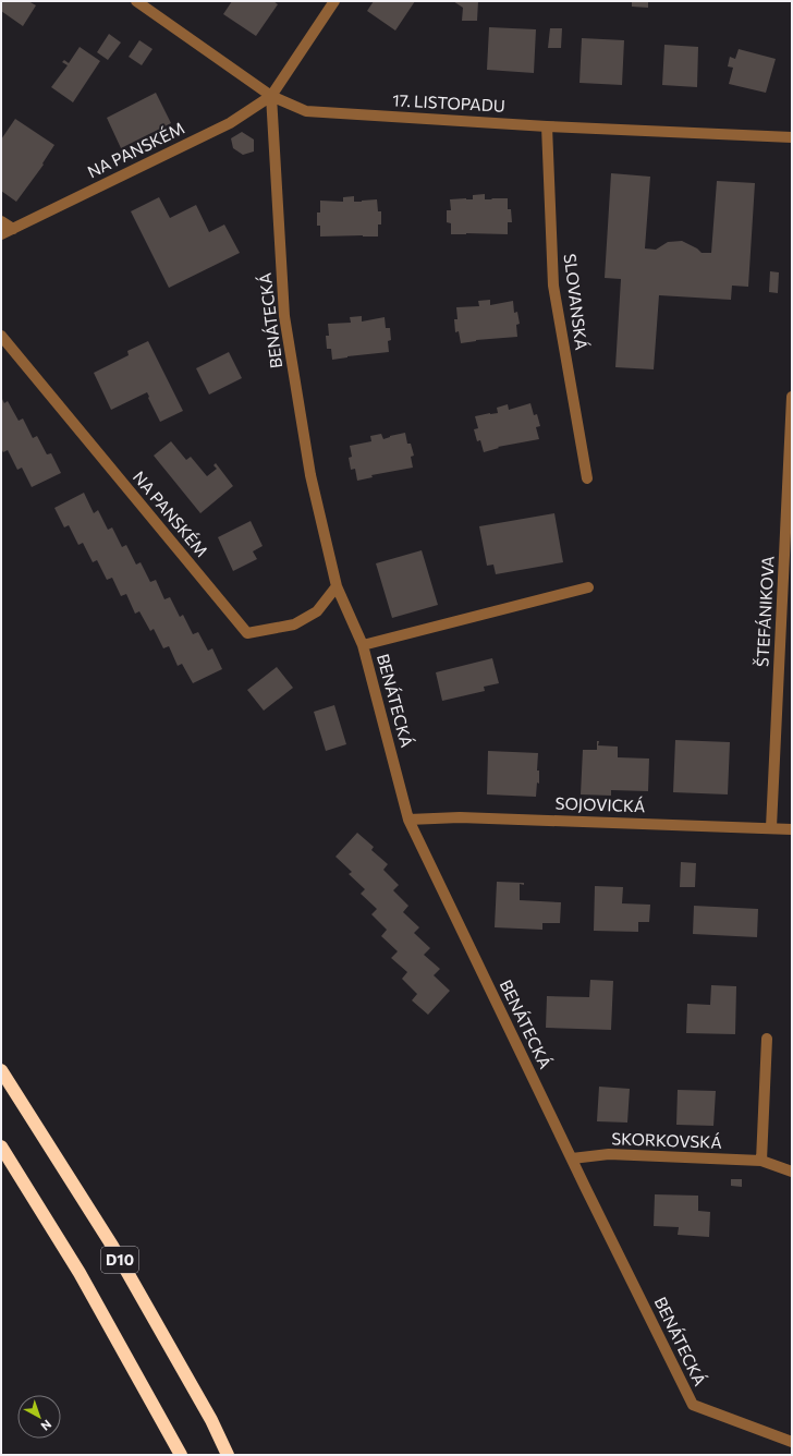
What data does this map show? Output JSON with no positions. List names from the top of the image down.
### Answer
{
  "streets": {
    "highway": ["D10"],
    "street": [
      "17. LISTOPADU",
      "NA PANSKÉM",
      "SLOVANSKÁ",
      "BENÁTECKÁ",
      "ŠTEFÁNIKOVA",
      "SOJOVICKÁ",
      "SKORKOVSKÁ"
    ]
  },
  "crossings": [
    ["17. LISTOPADU", "NA PANSKÉM"],
    ["17. LISTOPADU", "SLOVANSKÁ"],
    ["17. LISTOPADU", "BENÁTECKÁ"],
    ["NA PANSKÉM", "BENÁTECKÁ"],
    ["BENÁTECKÁ", "SOJOVICKÁ"],
    ["BENÁTECKÁ", "SKORKOVSKÁ"],
    ["ŠTEFÁNIKOVA", "SOJOVICKÁ"]
  ],
  "north": "bottom right"
}
